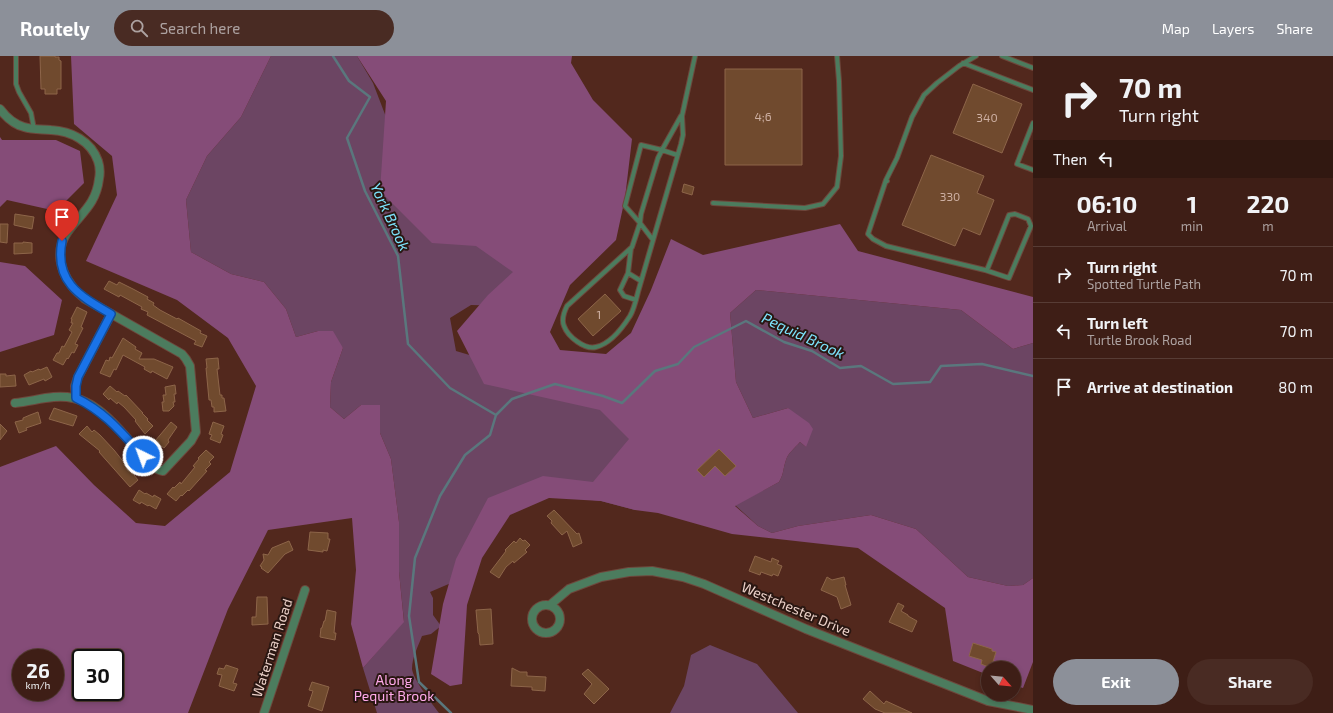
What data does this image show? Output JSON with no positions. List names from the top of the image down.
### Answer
{
  "streets": {
    "street": ["Westchester Drive", "Waterman Road"]
  },
  "water": ["York Brook", "Pequid Brook"],
  "parks": ["Along Pequit Brook"],
  "house_numbers": [
    "4;6",
    "340",
    "330",
    "1"
  ],
  "north": "bottom right",
  "page": {
    "header": "Routely",
    "search": "Search here",
    "nav": ["Map", "Layers", "Share"],
    "turn": ["70 m", "Turn right"],
    "then": "Then",
    "eta": [
      "06:10",
      "Arrival",
      "1",
      "min",
      "220",
      "m"
    ],
    "list": [
      {
        "name": "Turn right",
        "note": "Spotted Turtle Path",
        "value": "70 m"
      },
      {
        "name": "Turn left",
        "note": "Turtle Brook Road",
        "value": "70 m"
      },
      {
        "name": "Arrive at destination",
        "value": "80 m"
      }
    ],
    "speed": "26 km/h",
    "limit": "30",
    "buttons": ["Exit", "Share"]
  }
}
